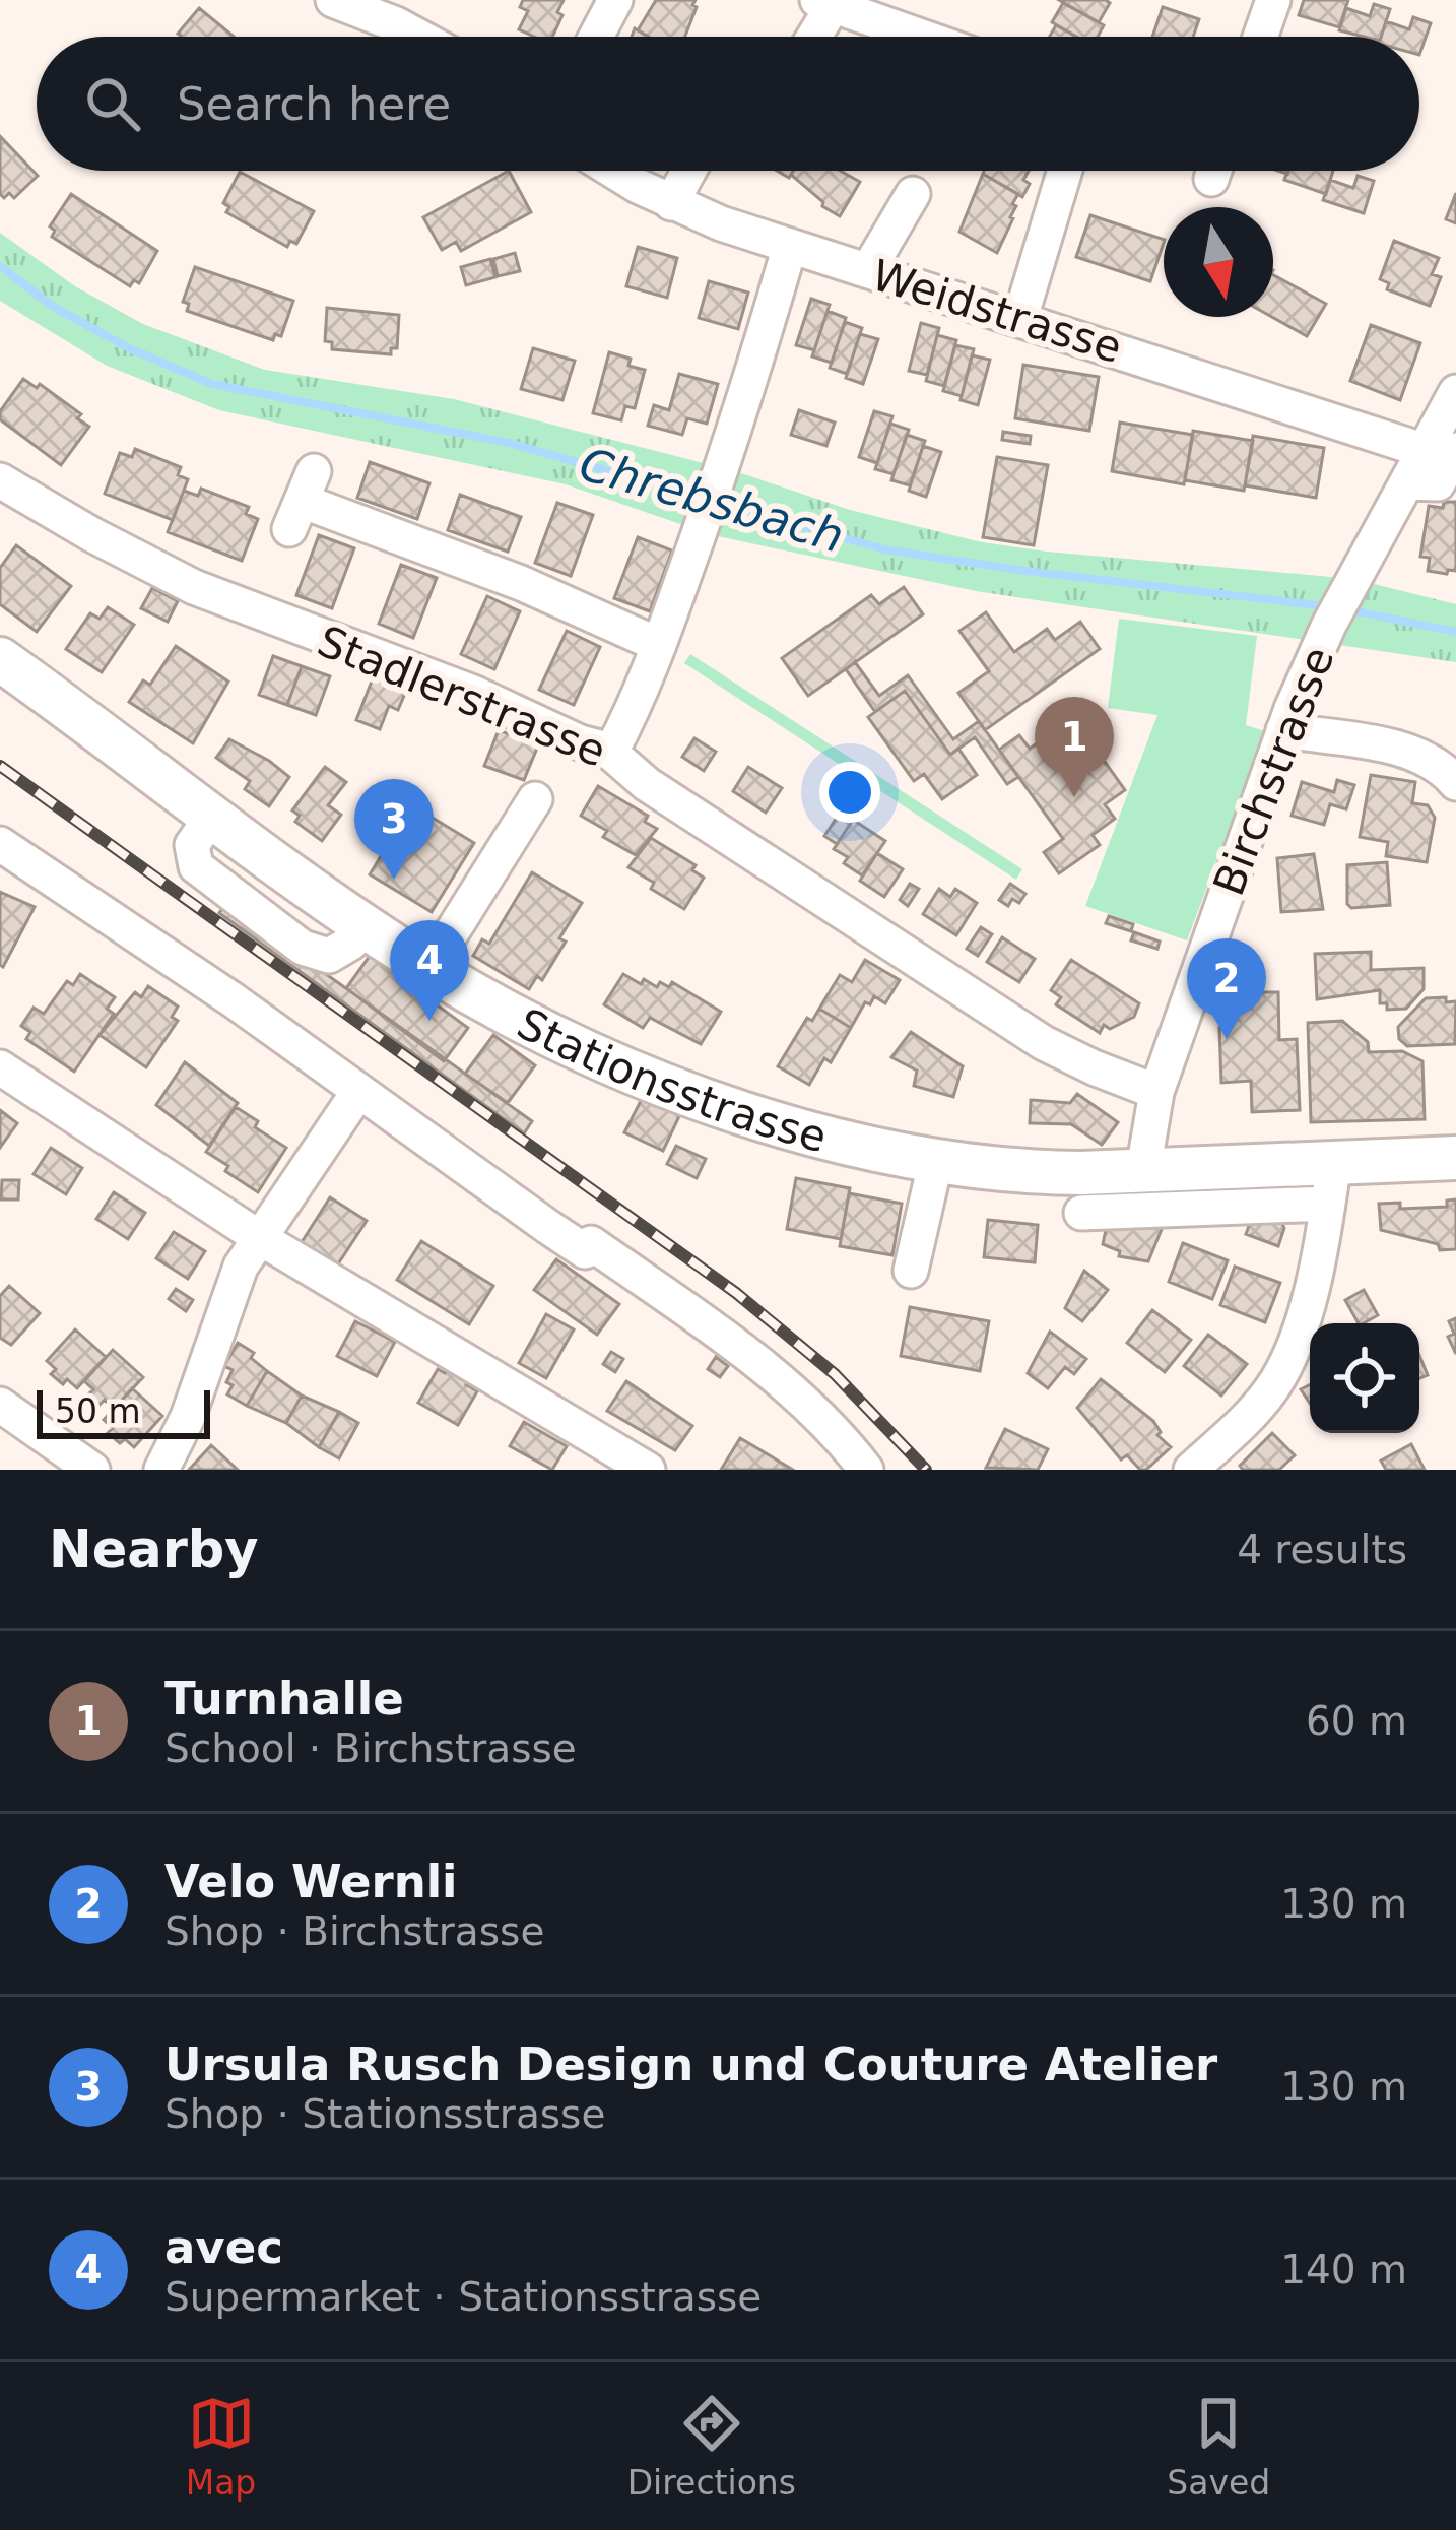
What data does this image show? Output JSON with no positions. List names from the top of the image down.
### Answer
{
  "streets": {
    "main road": ["Stationsstrasse"],
    "street": ["Weidstrasse", "Stadlerstrasse", "Birchstrasse"]
  },
  "crossings": [
    ["Weidstrasse", "Birchstrasse"],
    ["Stadlerstrasse", "Birchstrasse"],
    ["Birchstrasse", "Stationsstrasse"]
  ],
  "water": ["Chrebsbach"],
  "scale_bar": "50 m",
  "north": "bottom",
  "page": {
    "search": "Search here",
    "pins": [
      "1",
      "3",
      "4",
      "2"
    ],
    "scale": "50 m",
    "heading": ["Nearby", "4 results"],
    "list": [
      {
        "mark": "1",
        "name": "Turnhalle",
        "note": "School · Birchstrasse",
        "value": "60 m"
      },
      {
        "mark": "2",
        "name": "Velo Wernli",
        "note": "Shop · Birchstrasse",
        "value": "130 m"
      },
      {
        "mark": "3",
        "name": "Ursula Rusch Design und Couture Atelier",
        "note": "Shop · Stationsstrasse",
        "value": "130 m"
      },
      {
        "mark": "4",
        "name": "avec",
        "note": "Supermarket · Stationsstrasse",
        "value": "140 m"
      }
    ],
    "nav": ["Map", "Directions", "Saved"]
  }
}
